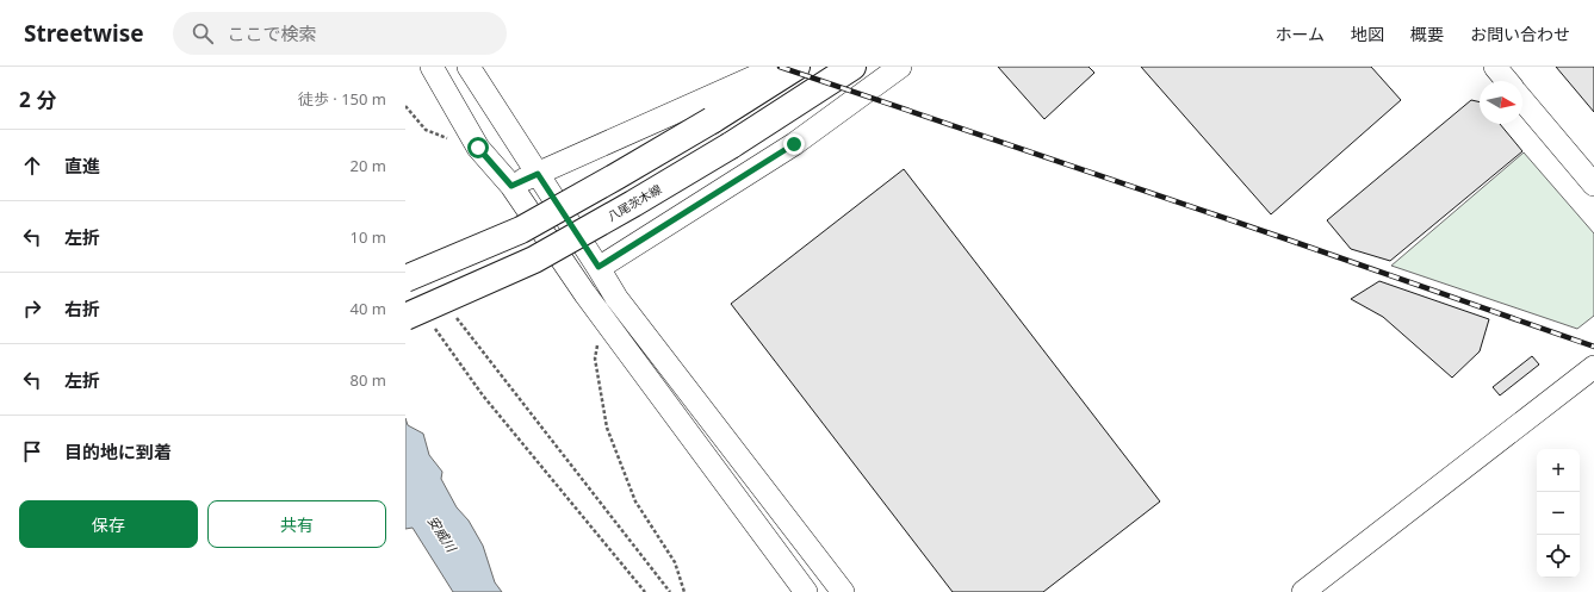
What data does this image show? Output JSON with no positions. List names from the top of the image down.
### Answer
{
  "streets": {
    "main road": ["八尾茨木線"]
  },
  "water": ["安威川"],
  "north": "right",
  "page": {
    "header": "Streetwise",
    "search": "ここで検索",
    "nav": [
      "ホーム",
      "地図",
      "概要",
      "お問い合わせ"
    ],
    "heading": ["2 分", "徒歩 · 150 m"],
    "list": [
      ["直進", "20 m"],
      ["左折", "10 m"],
      ["右折", "40 m"],
      ["左折", "80 m"],
      "目的地に到着"
    ],
    "map_buttons": ["+", "−"],
    "buttons": ["保存", "共有"]
  }
}
